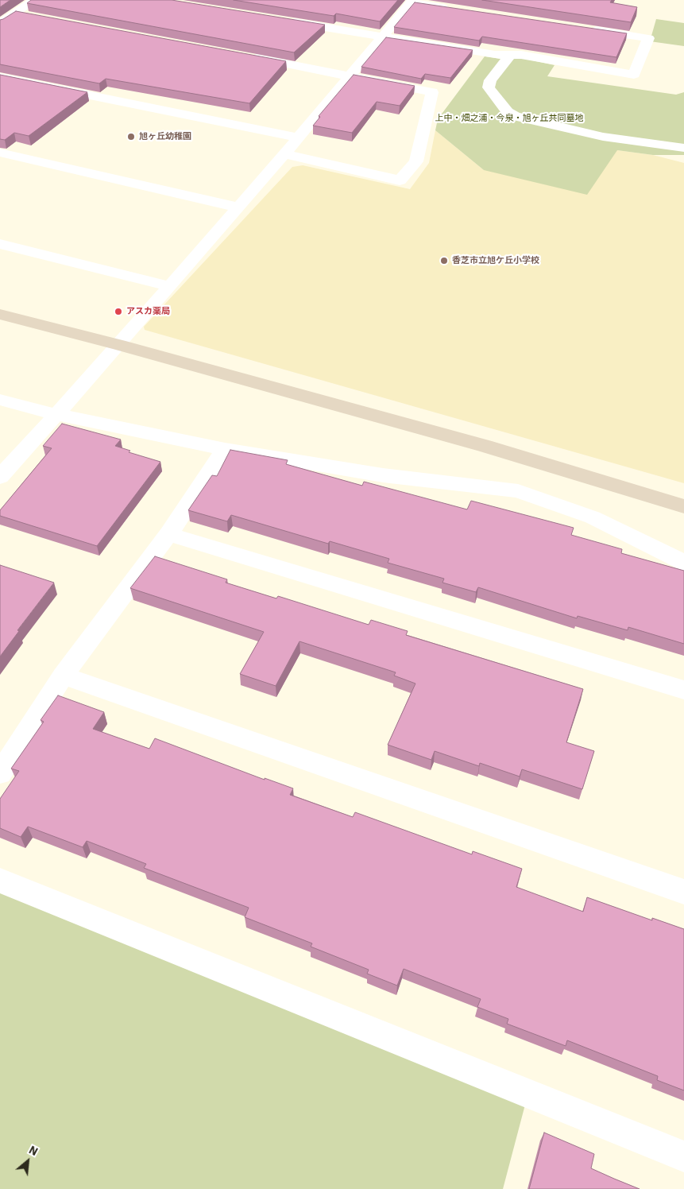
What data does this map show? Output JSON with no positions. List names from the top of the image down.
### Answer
{
  "parks": ["上中・畑之浦・今泉・旭ヶ丘共同墓地"],
  "places": ["旭ヶ丘幼稚園", "香芝市立旭ケ丘小学校", "アスカ薬局"],
  "north": "top right"
}
